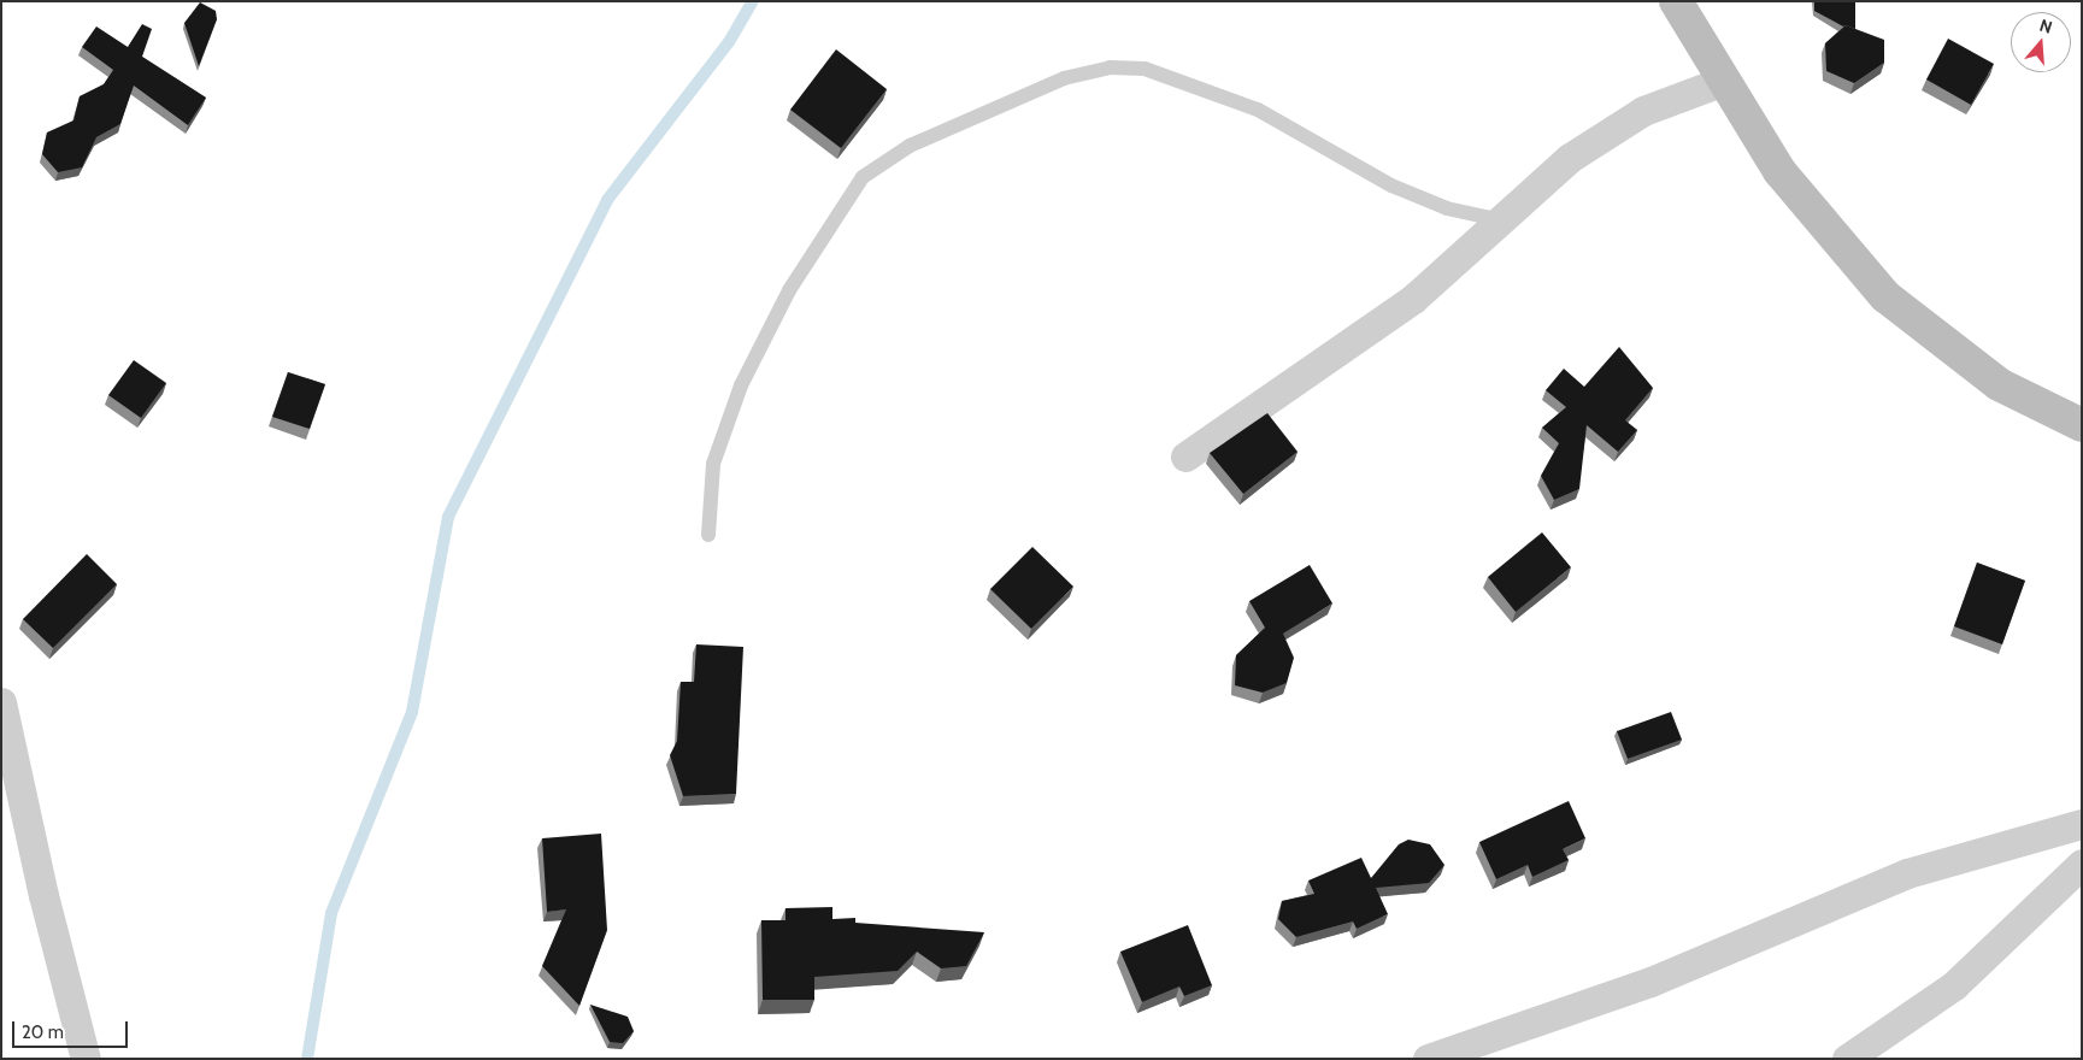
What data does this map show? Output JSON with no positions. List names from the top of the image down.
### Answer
{
  "scale_bar": "20 m",
  "north": "top"
}
